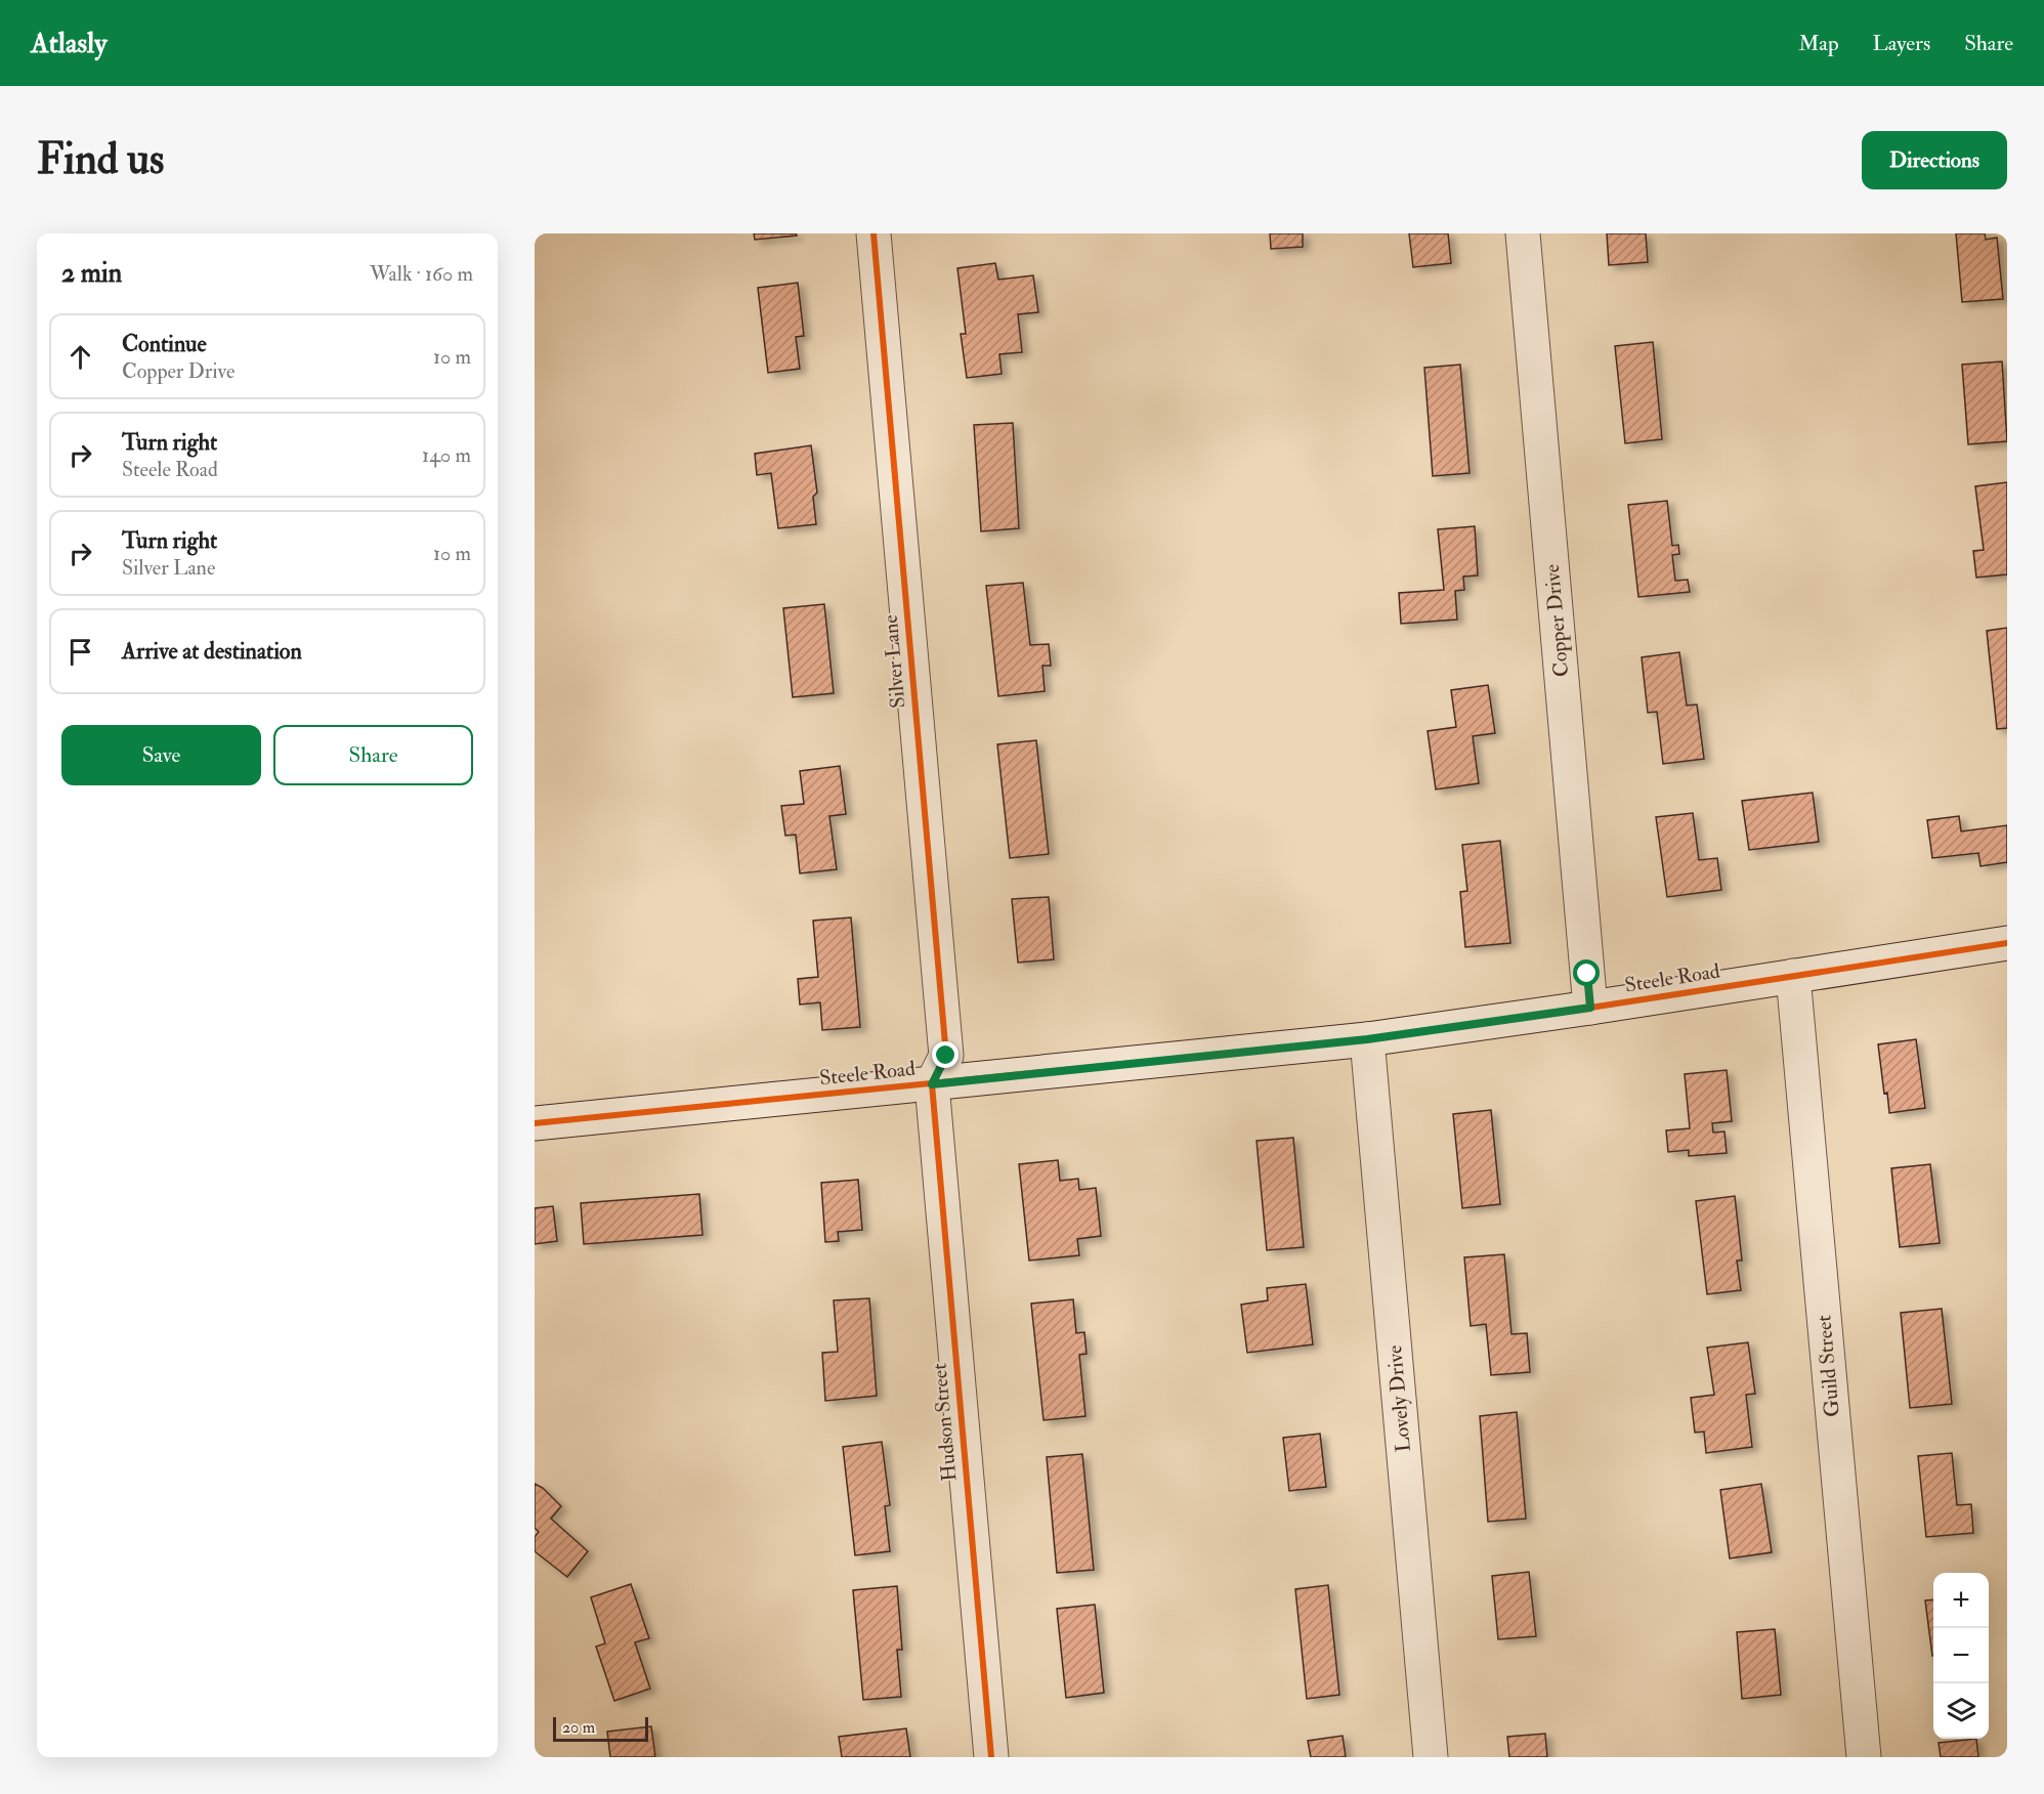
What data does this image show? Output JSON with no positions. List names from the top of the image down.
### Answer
{
  "streets": {
    "street": [
      "Copper Drive",
      "Silver Lane",
      "Steele Road",
      "Guild Street",
      "Lovely Drive",
      "Hudson Street"
    ]
  },
  "crossings": [
    ["Copper Drive", "Steele Road"],
    ["Silver Lane", "Steele Road"],
    ["Silver Lane", "Hudson Street"],
    ["Steele Road", "Guild Street"],
    ["Steele Road", "Lovely Drive"],
    ["Steele Road", "Hudson Street"]
  ],
  "scale_bar": "20 m",
  "page": {
    "header": "Atlasly",
    "nav": ["Map", "Layers", "Share"],
    "buttons": [
      "Directions",
      ["Save", "Share"]
    ],
    "title": "Find us",
    "heading": ["2 min", "Walk · 160 m"],
    "list": [
      ["Continue", "Copper Drive", "10 m"],
      ["Turn right", "Steele Road", "140 m"],
      ["Turn right", "Silver Lane", "10 m"],
      "Arrive at destination"
    ],
    "map_buttons": ["+", "−"],
    "scale": "20 m"
  }
}
